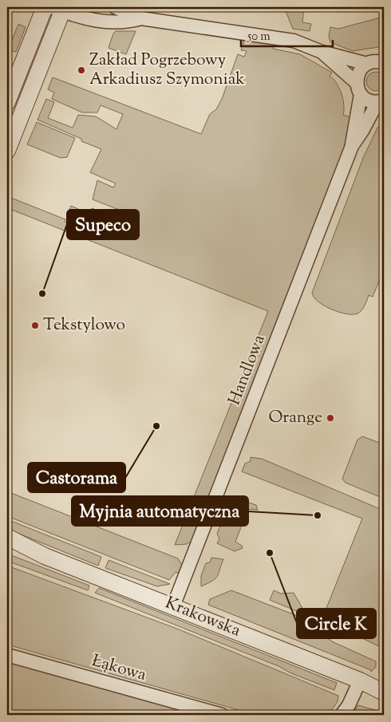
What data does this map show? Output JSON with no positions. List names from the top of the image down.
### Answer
{
  "streets": {
    "street": ["Handlowa", "Krakowska", "Łąkowa"]
  },
  "crossings": [
    ["Handlowa", "Krakowska"]
  ],
  "places": [
    "Zakład Pogrzebowy Arkadiusz Szymoniak",
    "Supeco",
    "Tekstylowo",
    "Orange",
    "Castorama",
    "Myjnia automatyczna",
    "Circle K"
  ],
  "scale_bar": "50 m"
}
